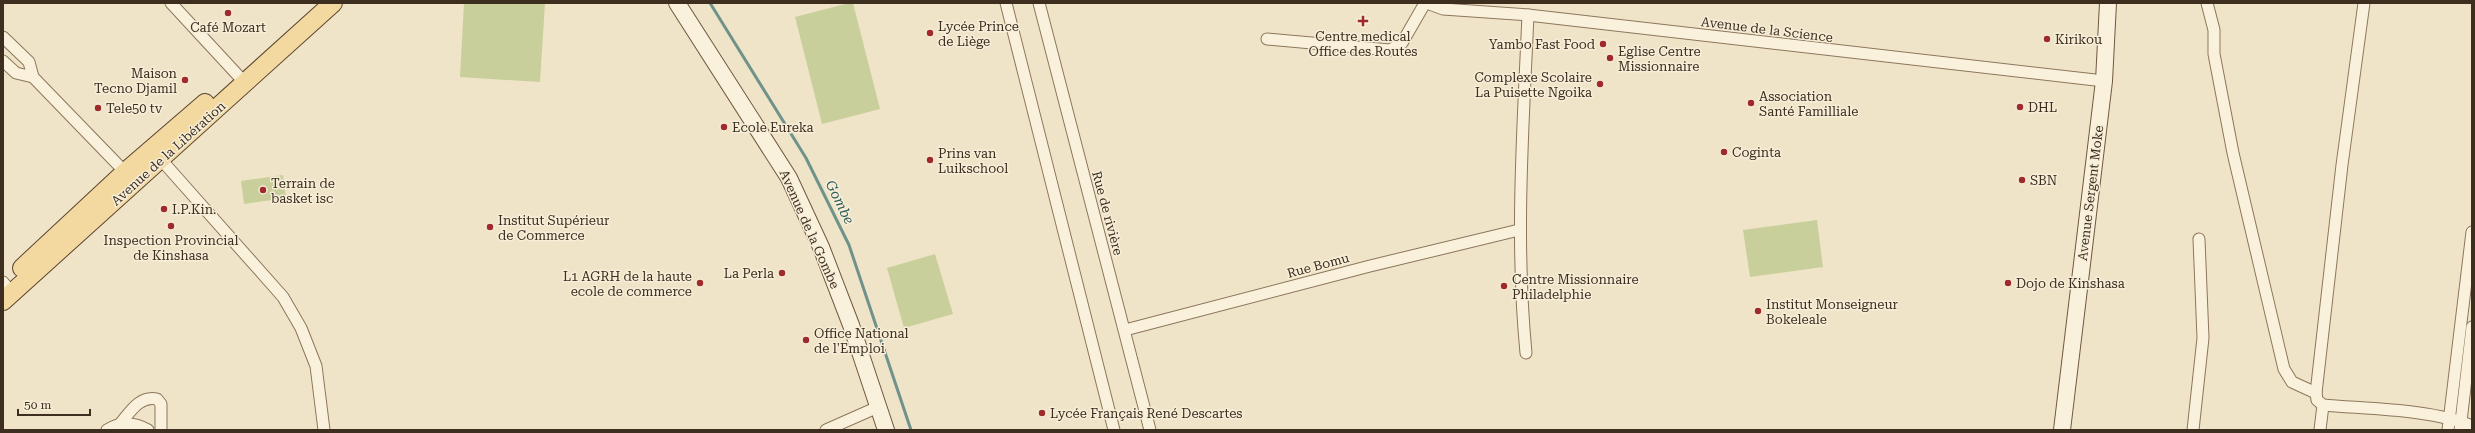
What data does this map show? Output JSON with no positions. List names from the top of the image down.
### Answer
{
  "streets": {
    "main road": ["Avenue de la Libération"],
    "street": [
      "Avenue de la Science",
      "Avenue Sergent Moke",
      "Rue de rivière",
      "Avenue de la Gombe",
      "Rue Bomu"
    ]
  },
  "crossings": [
    ["Avenue de la Science", "Avenue Sergent Moke"],
    ["Rue de rivière", "Rue Bomu"]
  ],
  "water": ["Gombe"],
  "places": {
    "other": [
      "Café Mozart",
      "Lycée Prince de Liège",
      "Kirikou",
      "Yambo Fast Food",
      "Eglise Centre Missionnaire",
      "Maison Tecno Djamil",
      "Complexe Scolaire La Puisette Ngoika",
      "Association Santé Familliale",
      "DHL",
      "Tele50 tv",
      "Ecole Eureka",
      "Coginta",
      "Prins van Luikschool",
      "SBN",
      "Terrain de basket isc",
      "I.P.Kin.",
      "Inspection Provincial de Kinshasa",
      "Institut Supérieur de Commerce",
      "La Perla",
      "L1 AGRH de la haute ecole de commerce",
      "Dojo de Kinshasa",
      "Centre Missionnaire Philadelphie",
      "Institut Monseigneur Bokeleale",
      "Office National de l'Emploi",
      "Lycée Français René Descartes"
    ],
    "health": ["Centre medical Office des Routes"]
  },
  "scale_bar": "50 m"
}
